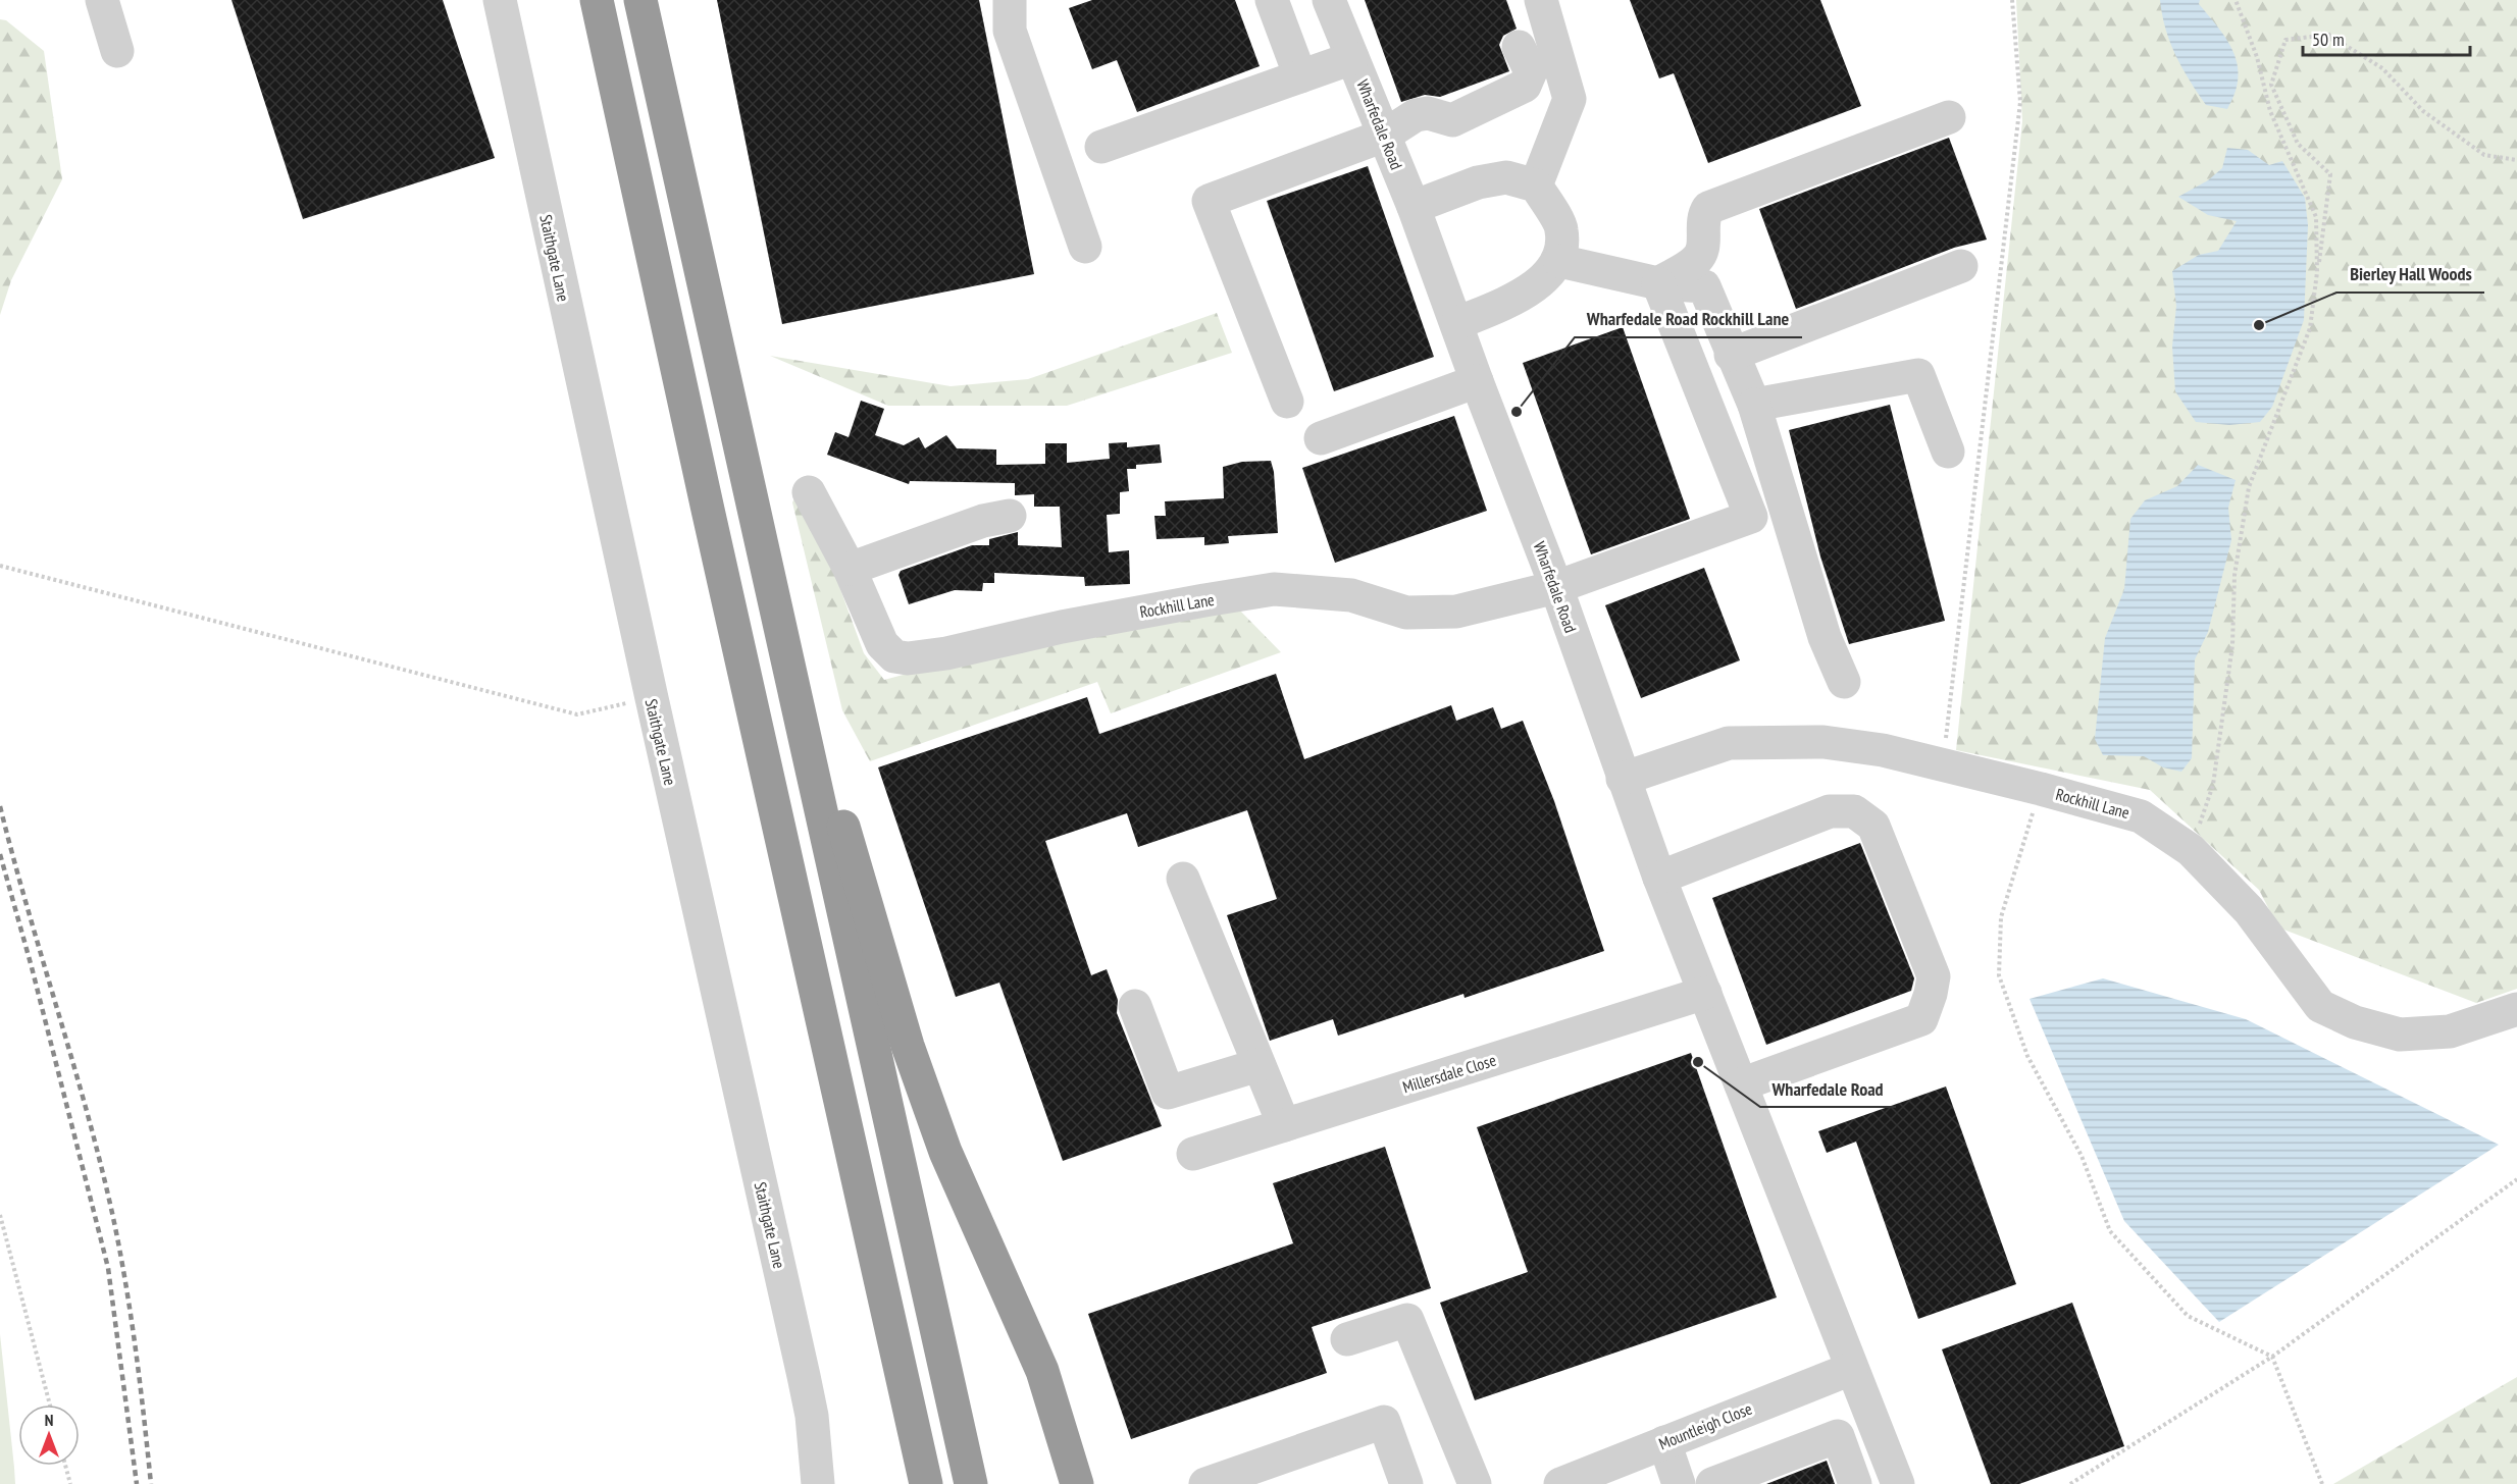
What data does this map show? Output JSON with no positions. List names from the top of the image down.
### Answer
{
  "streets": {
    "street": [
      "Wharfedale Road",
      "Staithgate Lane",
      "Rockhill Lane",
      "Millersdale Close",
      "Mountleigh Close"
    ]
  },
  "crossings": [
    ["Wharfedale Road", "Rockhill Lane"],
    ["Wharfedale Road", "Millersdale Close"],
    ["Wharfedale Road", "Mountleigh Close"]
  ],
  "places": ["Bierley Hall Woods", "Wharfedale Road Rockhill Lane", "Wharfedale Road"],
  "scale_bar": "50 m",
  "north": "top"
}
